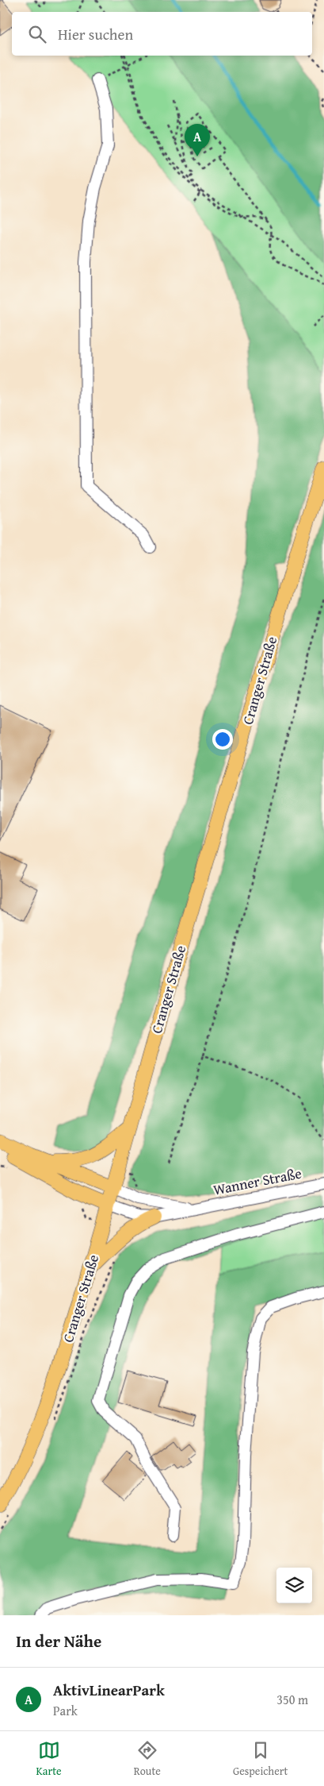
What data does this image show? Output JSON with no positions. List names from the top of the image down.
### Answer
{
  "streets": {
    "main road": ["Cranger Straße"],
    "street": ["Wanner Straße"]
  },
  "crossings": [
    ["Cranger Straße", "Wanner Straße"]
  ],
  "page": {
    "search": "Hier suchen",
    "pins": "A",
    "heading": "In der Nähe",
    "list": [
      {
        "mark": "A",
        "name": "AktivLinearPark",
        "note": "Park",
        "value": "350 m"
      }
    ],
    "nav": ["Karte", "Route", "Gespeichert"]
  }
}
